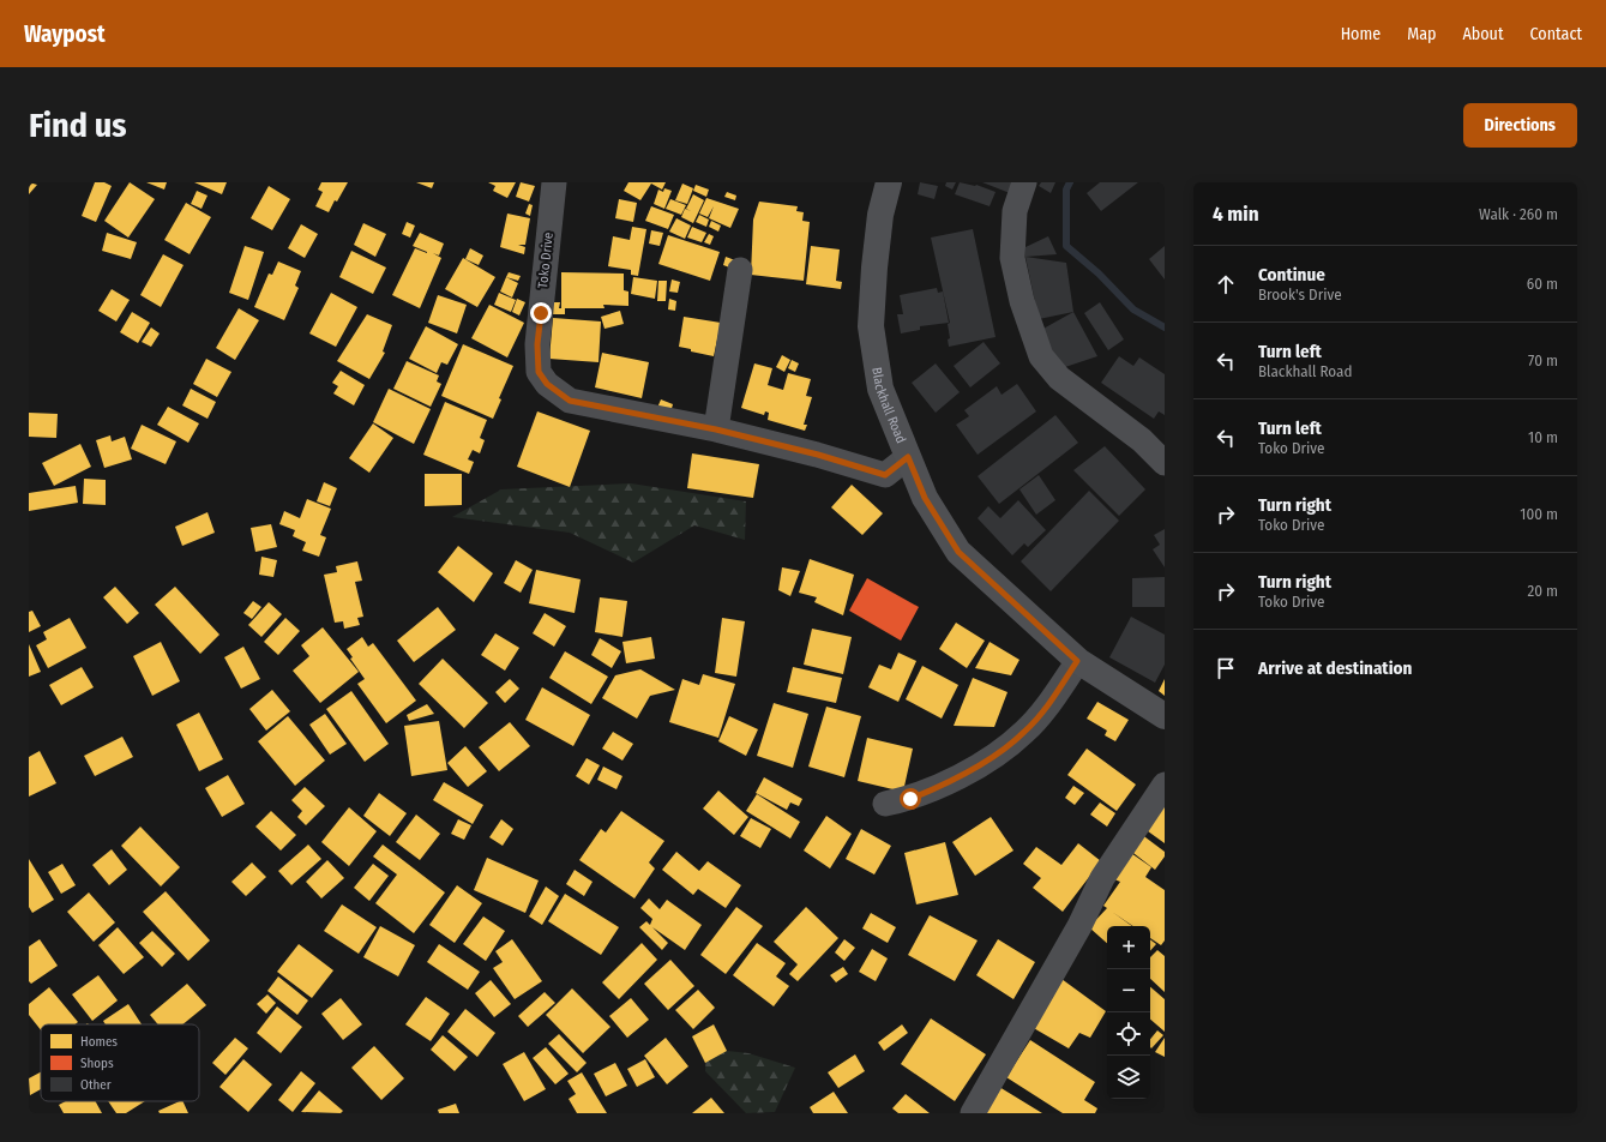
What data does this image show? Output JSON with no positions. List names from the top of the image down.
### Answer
{
  "streets": {
    "main road": ["Blackhall Road"],
    "street": ["Toko Drive"]
  },
  "crossings": [
    ["Toko Drive", "Blackhall Road"]
  ],
  "legend": ["Homes", "Shops", "Other"],
  "page": {
    "header": "Waypost",
    "nav": [
      "Home",
      "Map",
      "About",
      "Contact"
    ],
    "buttons": "Directions",
    "title": "Find us",
    "heading": ["4 min", "Walk · 260 m"],
    "list": [
      ["Continue", "Brook's Drive", "60 m"],
      ["Turn left", "Blackhall Road", "70 m"],
      ["Turn left", "Toko Drive", "10 m"],
      ["Turn right", "Toko Drive", "100 m"],
      ["Turn right", "Toko Drive", "20 m"],
      "Arrive at destination"
    ],
    "map_buttons": ["+", "−"]
  }
}
